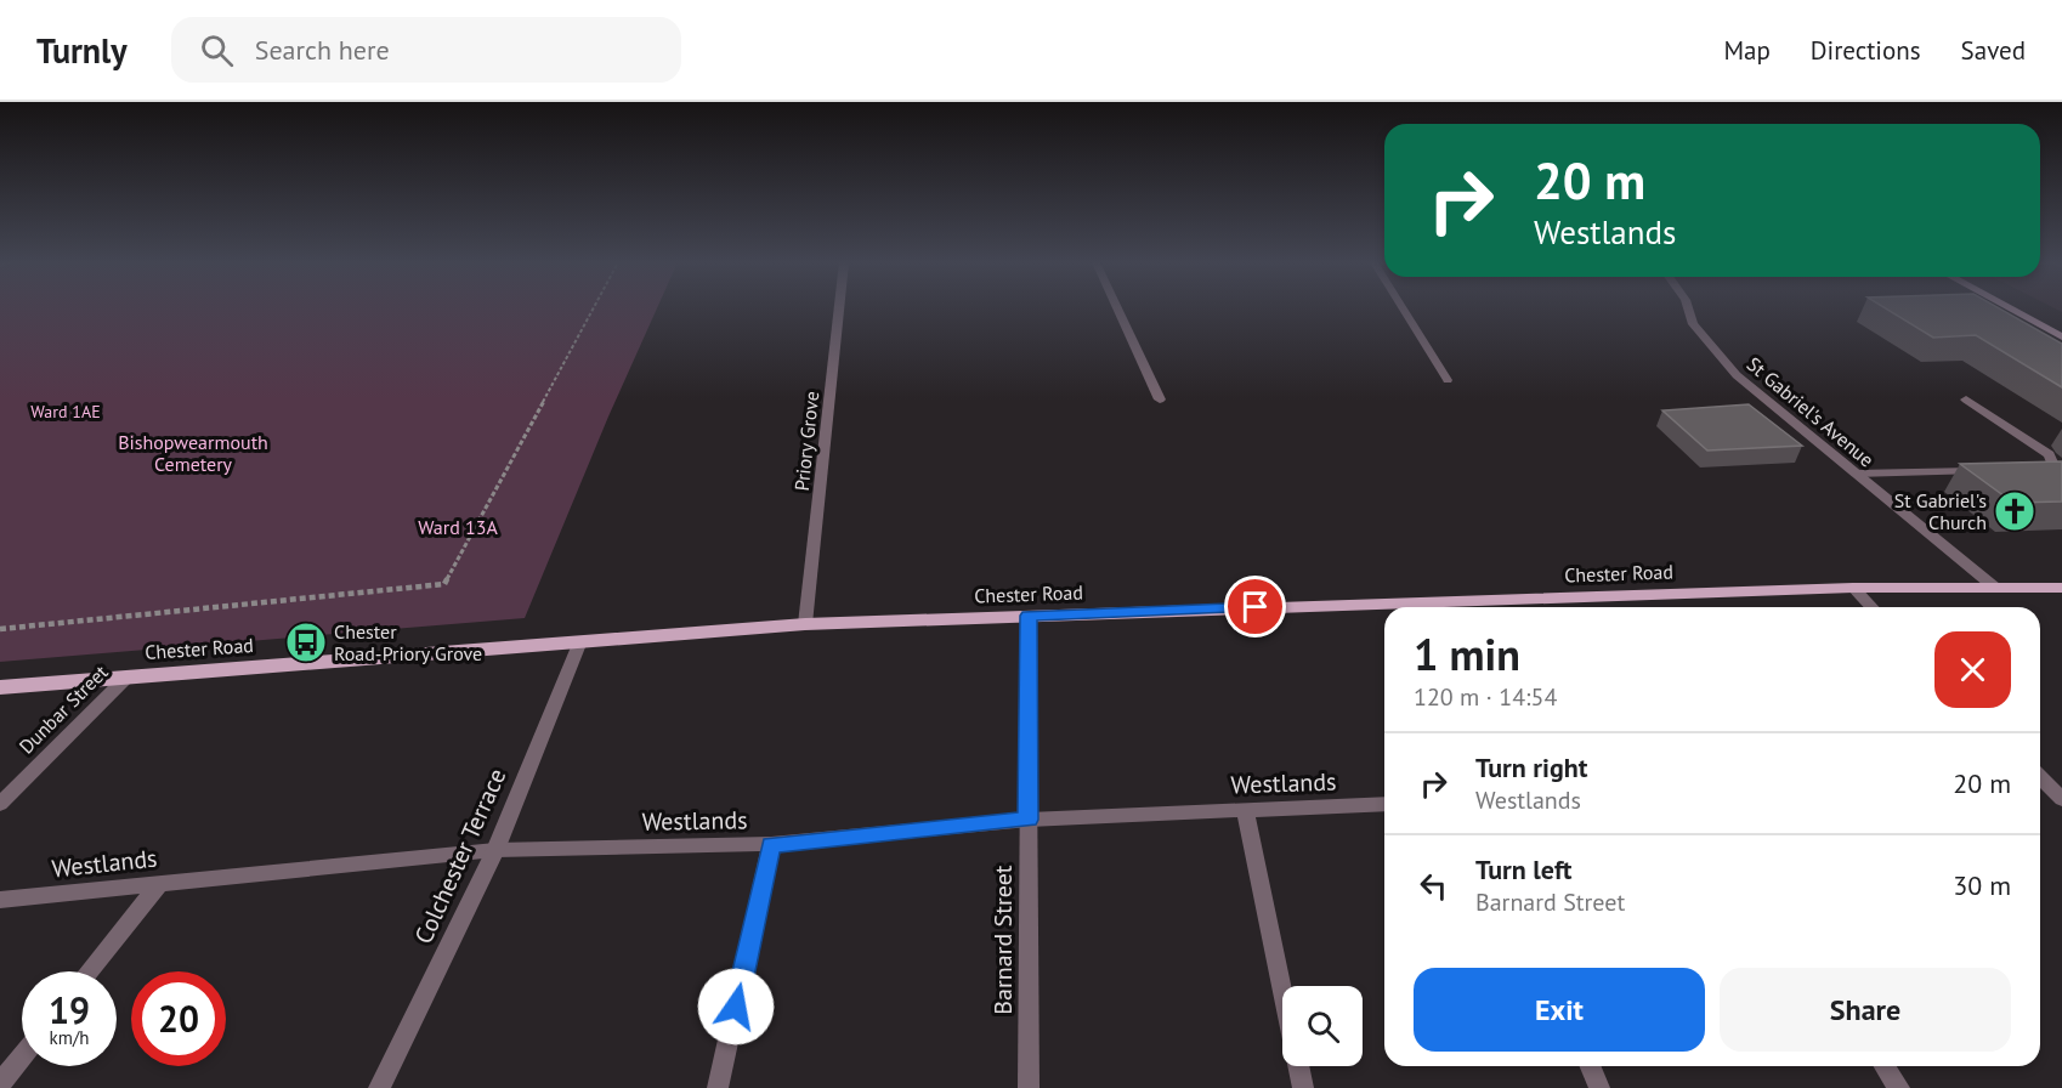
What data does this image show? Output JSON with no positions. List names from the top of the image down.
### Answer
{
  "streets": {
    "main road": ["Chester Road"],
    "street": [
      "St Gabriel's Avenue",
      "Priory Grove",
      "Dunbar Street",
      "Westlands",
      "Colchester Terrace",
      "Barnard Street"
    ]
  },
  "crossings": [
    ["St Gabriel's Avenue", "Chester Road"],
    ["Priory Grove", "Chester Road"],
    ["Chester Road", "Dunbar Street"],
    ["Chester Road", "Colchester Terrace"],
    ["Chester Road", "Barnard Street"],
    ["Westlands", "Colchester Terrace"],
    ["Westlands", "Barnard Street"]
  ],
  "parks": ["Ward 1AE", "Bishopwearmouth Cemetery", "Ward 13A"],
  "places": {
    "church": ["St Gabriel's Church"],
    "bus stop": ["Chester Road-Priory Grove"]
  },
  "page": {
    "header": "Turnly",
    "search": "Search here",
    "nav": ["Map", "Directions", "Saved"],
    "turn": ["20 m", "Westlands"],
    "heading": ["1 min", "120 m · 14:54"],
    "list": [
      {
        "name": "Turn right",
        "note": "Westlands",
        "value": "20 m"
      },
      {
        "name": "Turn left",
        "note": "Barnard Street",
        "value": "30 m"
      }
    ],
    "buttons": ["Exit", "Share"],
    "speed": "19 km/h",
    "limit": "20"
  }
}
